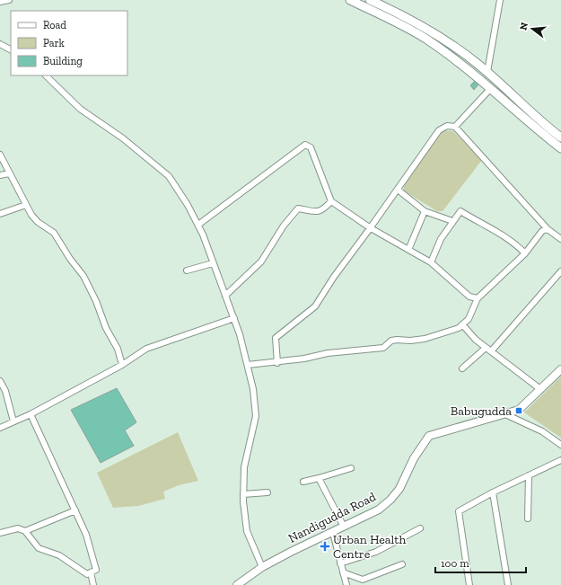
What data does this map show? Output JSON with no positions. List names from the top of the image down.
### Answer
{
  "streets": {
    "street": ["Nandigudda Road"]
  },
  "places": {
    "transit": ["Babugudda"],
    "health": ["Urban Health Centre"]
  },
  "legend": ["Road", "Park", "Building"],
  "scale_bar": "100 m",
  "north": "left"
}
